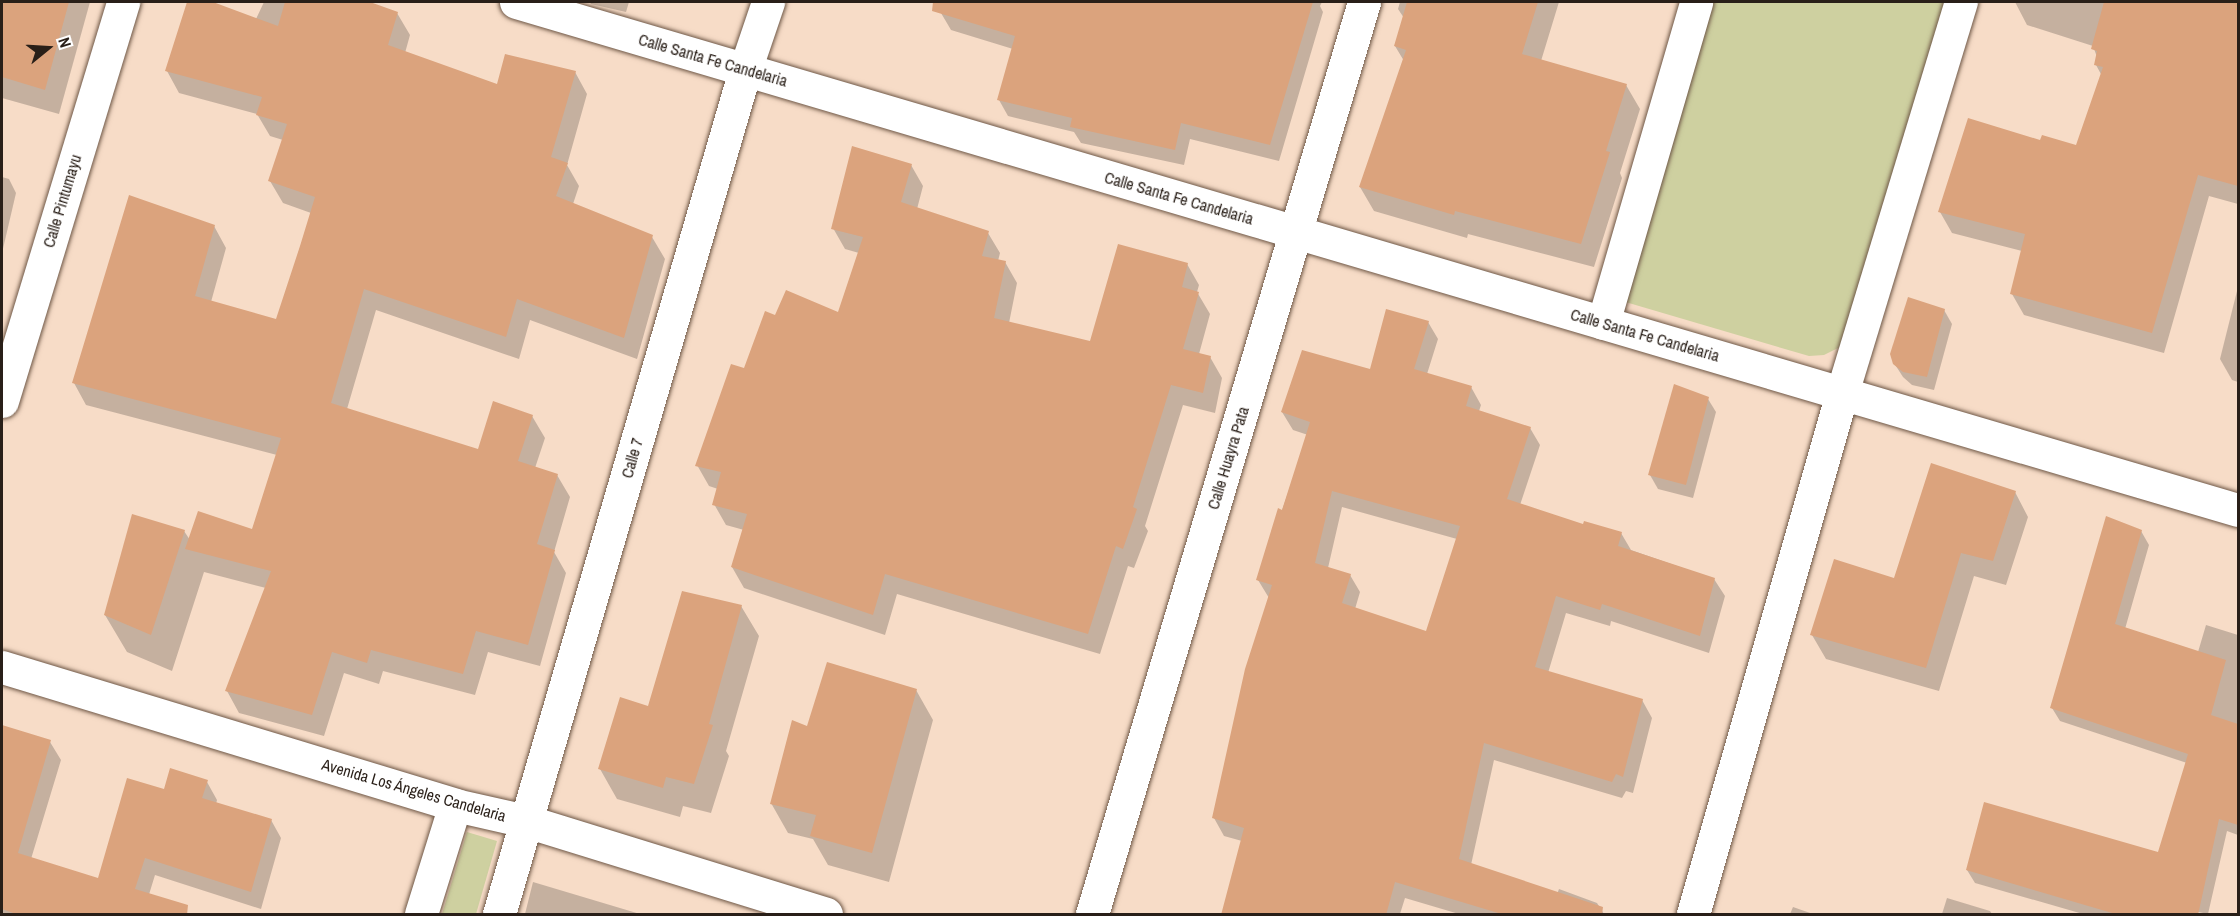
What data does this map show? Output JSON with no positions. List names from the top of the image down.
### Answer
{
  "streets": {
    "street": [
      "Calle Santa Fe Candelaria",
      "Calle Pintumayu",
      "Calle 7",
      "Calle Huayra Pata",
      "Avenida Los Ángeles Candelaria"
    ]
  },
  "crossings": [
    ["Calle Santa Fe Candelaria", "Calle 7"],
    ["Calle Santa Fe Candelaria", "Calle Huayra Pata"],
    ["Calle 7", "Avenida Los Ángeles Candelaria"]
  ],
  "north": "right"
}
